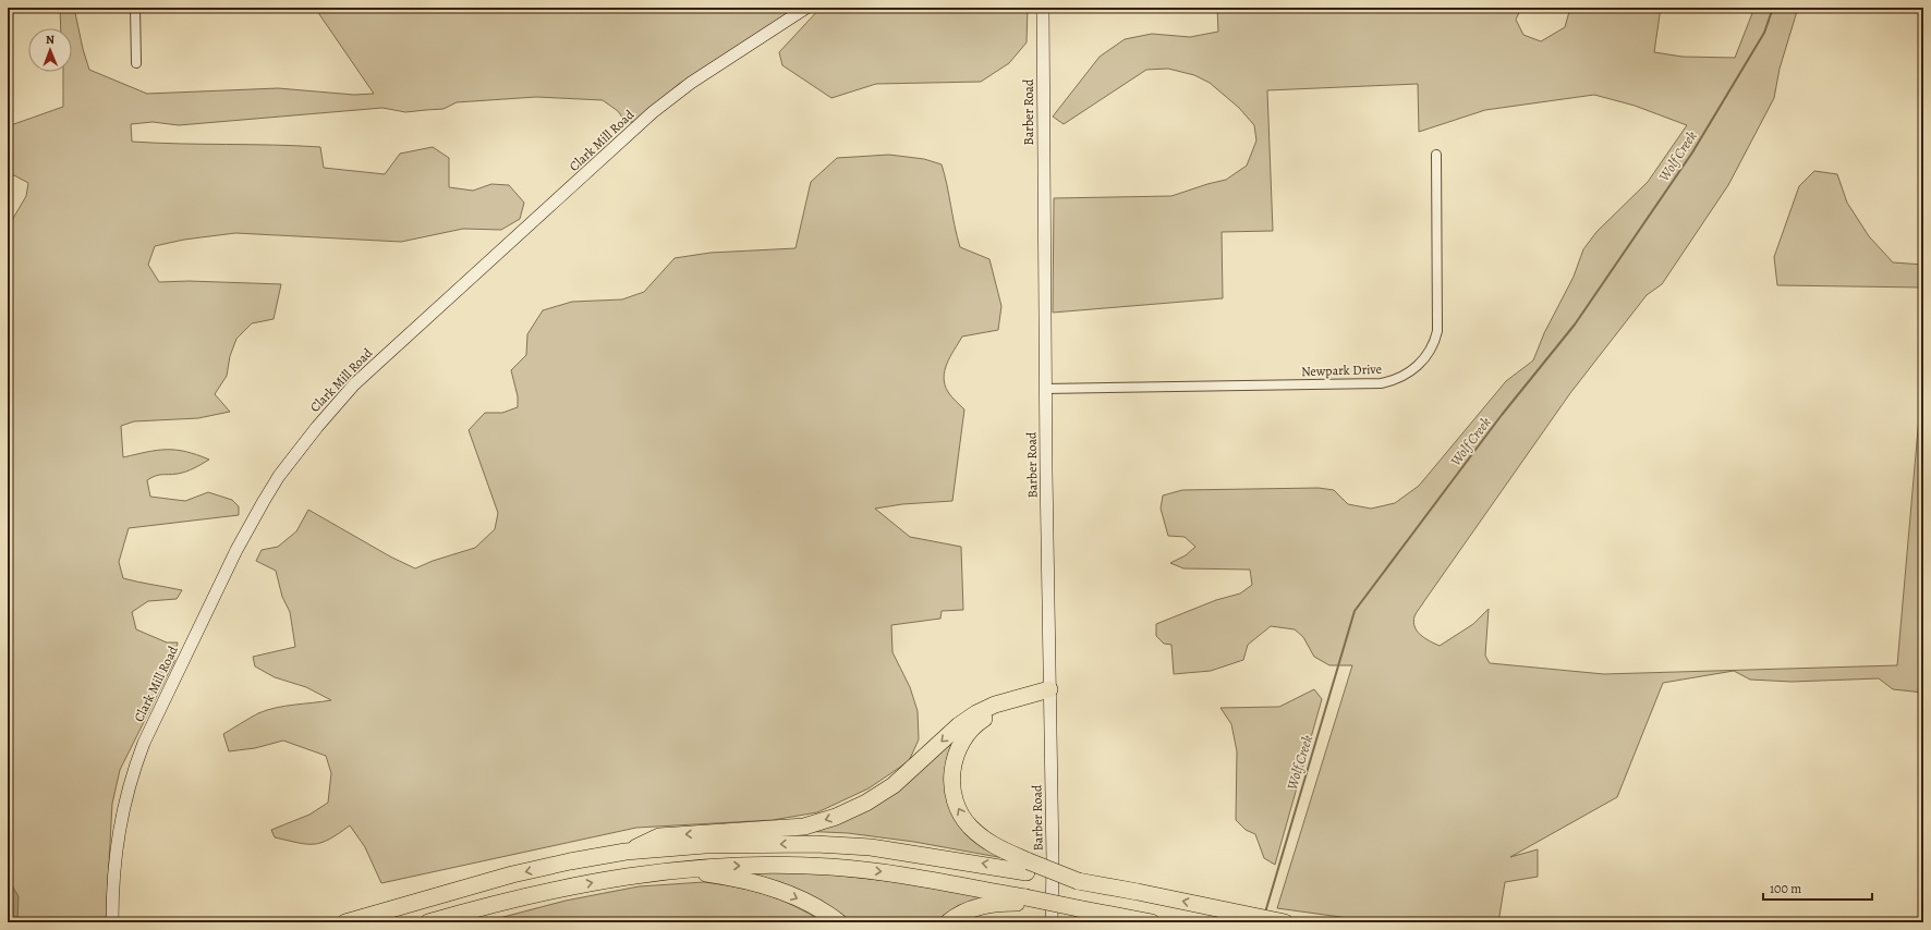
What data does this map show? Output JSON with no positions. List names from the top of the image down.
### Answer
{
  "streets": {
    "street": ["Barber Road", "Clark Mill Road", "Newpark Drive"]
  },
  "crossings": [
    ["Barber Road", "Newpark Drive"]
  ],
  "water": ["Wolf Creek"],
  "scale_bar": "100 m",
  "north": "top"
}
